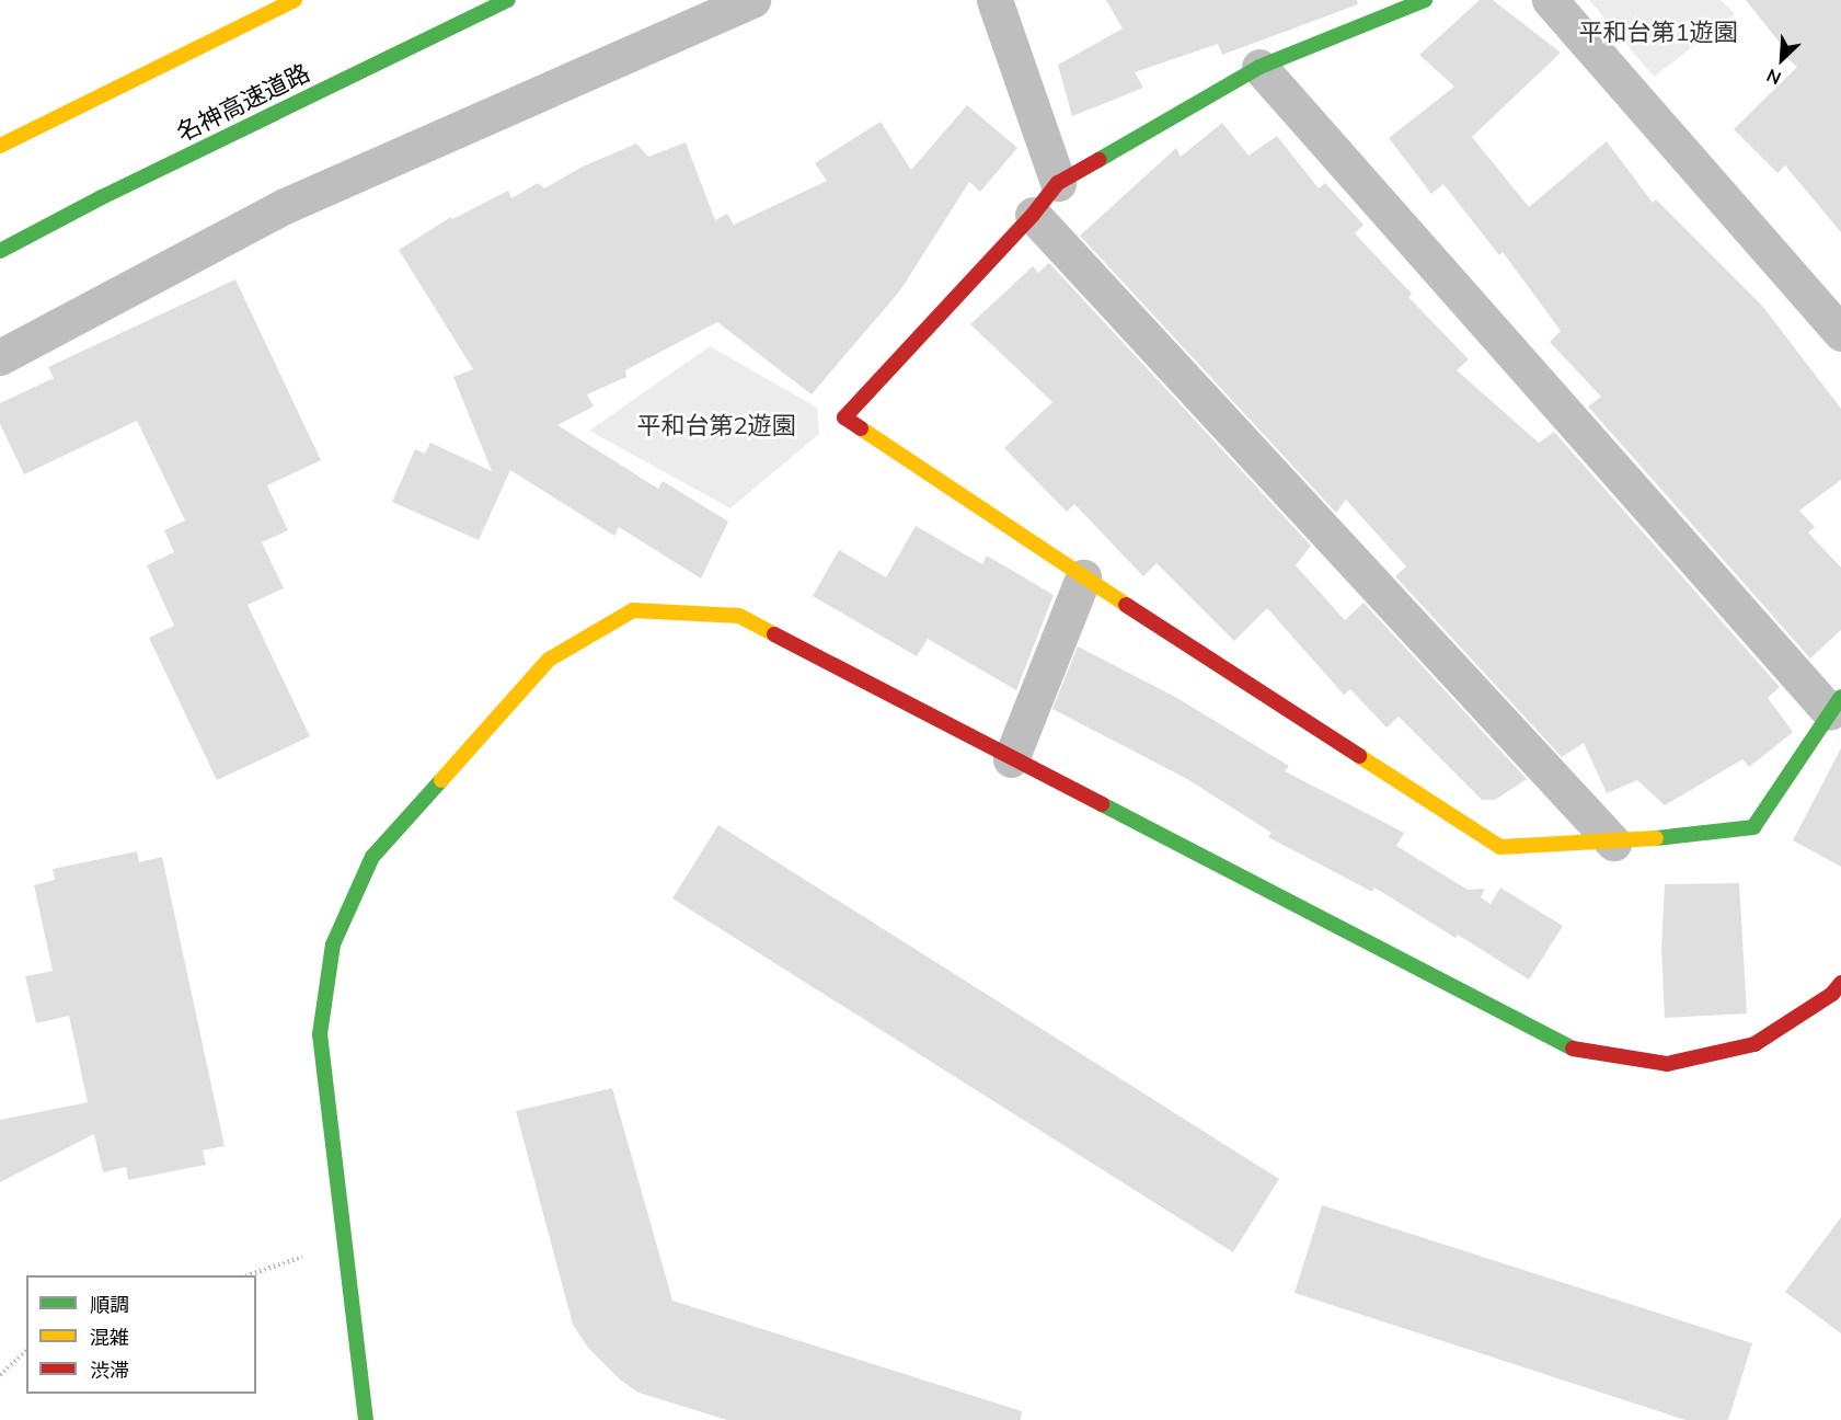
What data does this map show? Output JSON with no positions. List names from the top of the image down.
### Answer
{
  "streets": {
    "main road": ["名神高速道路"]
  },
  "parks": ["平和台第1遊園", "平和台第2遊園"],
  "legend": ["順調", "混雑", "渋滞"],
  "north": "bottom left"
}
